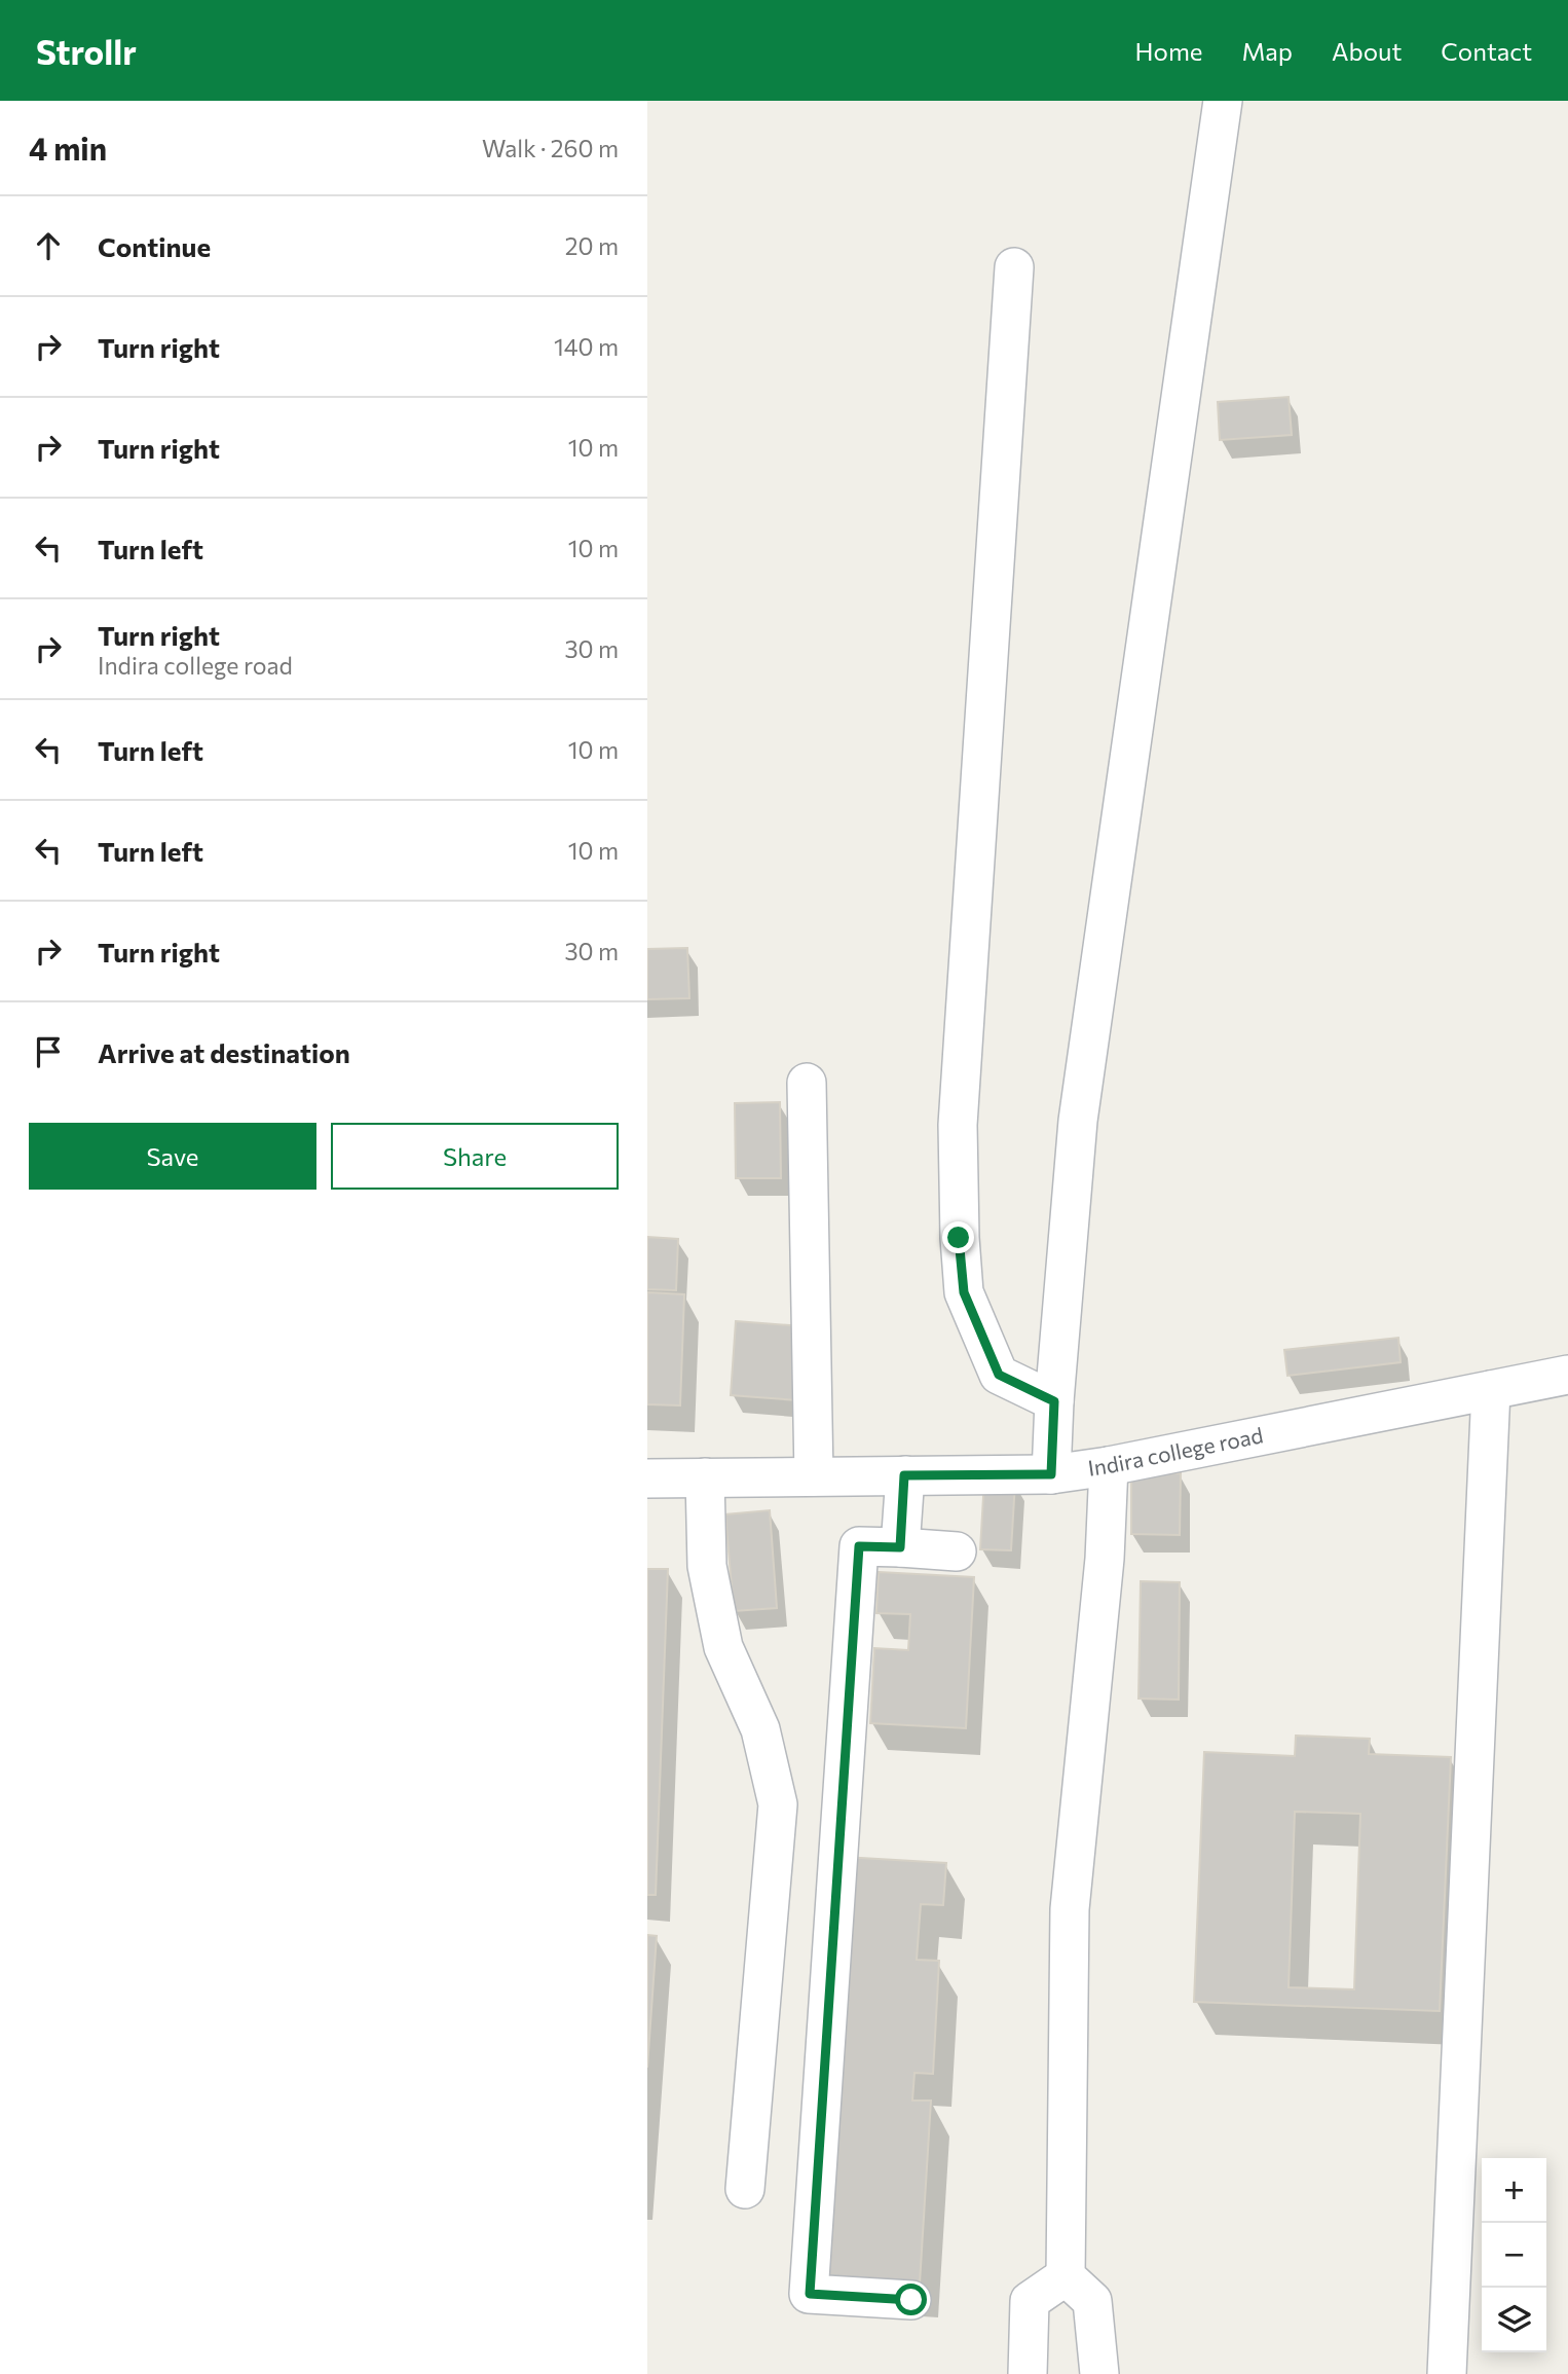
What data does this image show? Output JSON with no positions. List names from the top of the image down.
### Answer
{
  "streets": {
    "street": ["Indira college road"]
  },
  "page": {
    "header": "Strollr",
    "nav": [
      "Home",
      "Map",
      "About",
      "Contact"
    ],
    "heading": ["4 min", "Walk · 260 m"],
    "list": [
      ["Continue", "20 m"],
      ["Turn right", "140 m"],
      ["Turn right", "10 m"],
      ["Turn left", "10 m"],
      ["Turn right", "Indira college road", "30 m"],
      ["Turn left", "10 m"],
      ["Turn left", "10 m"],
      ["Turn right", "30 m"],
      "Arrive at destination"
    ],
    "buttons": ["Save", "Share"],
    "map_buttons": ["+", "−"]
  }
}
